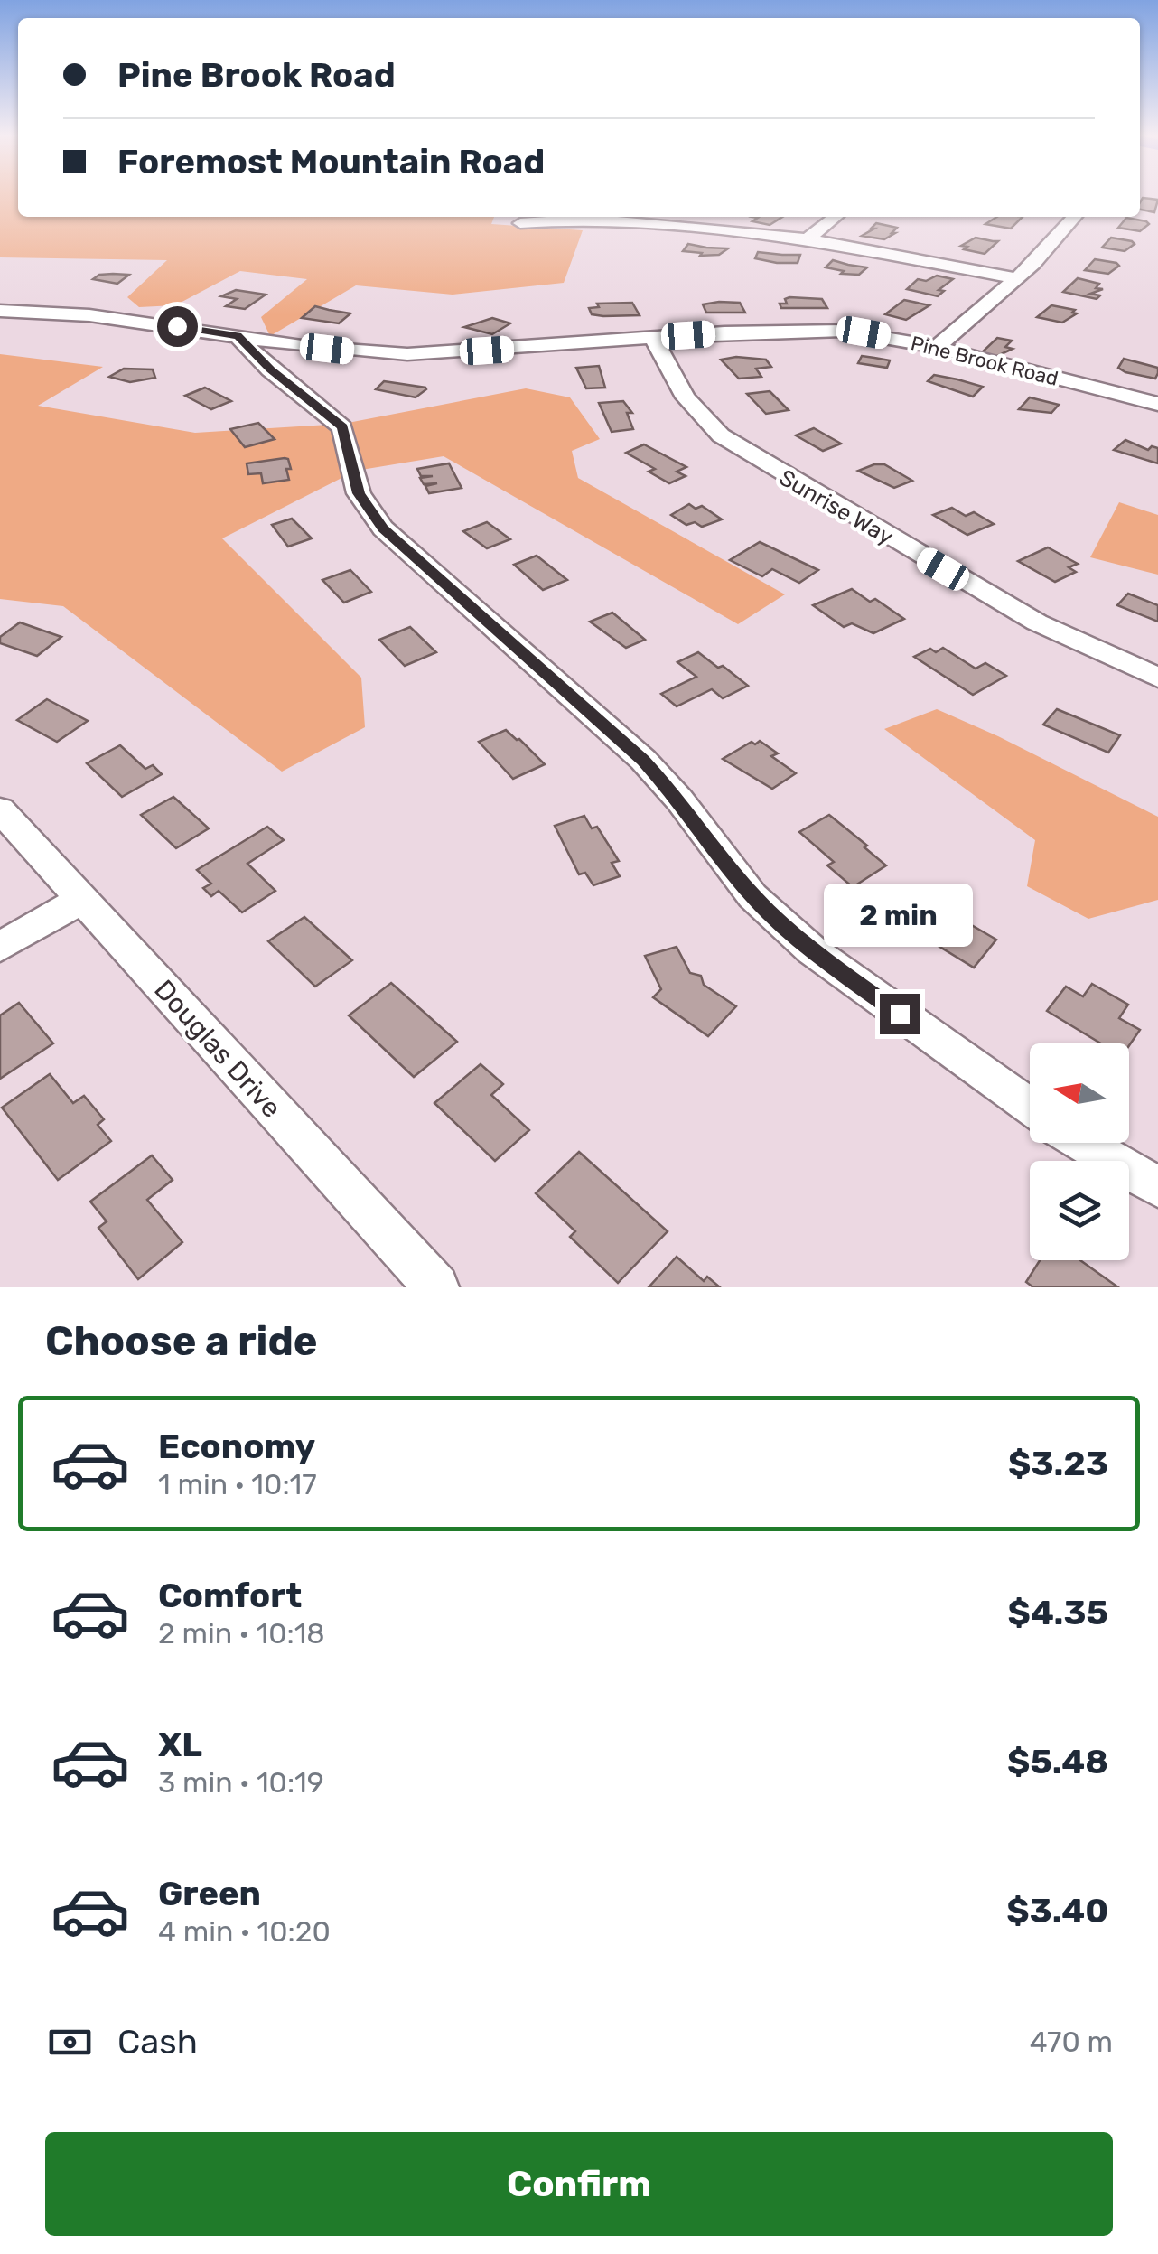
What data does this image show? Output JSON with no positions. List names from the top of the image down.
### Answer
{
  "streets": {
    "street": ["Pine Brook Road", "Sunrise Way", "Douglas Drive"]
  },
  "crossings": [
    ["Pine Brook Road", "Sunrise Way"]
  ],
  "north": "left",
  "page": {
    "banner": ["Pine Brook Road", "Foremost Mountain Road"],
    "bubble": "2 min",
    "heading": "Choose a ride",
    "list": [
      {
        "name": "Economy",
        "note": "1 min · 10:17",
        "value": "$3.23"
      },
      {
        "name": "Comfort",
        "note": "2 min · 10:18",
        "value": "$4.35"
      },
      {
        "name": "XL",
        "note": "3 min · 10:19",
        "value": "$5.48"
      },
      {
        "name": "Green",
        "note": "4 min · 10:20",
        "value": "$3.40"
      }
    ],
    "pay": ["Cash", "470 m"],
    "buttons": "Confirm"
  }
}
